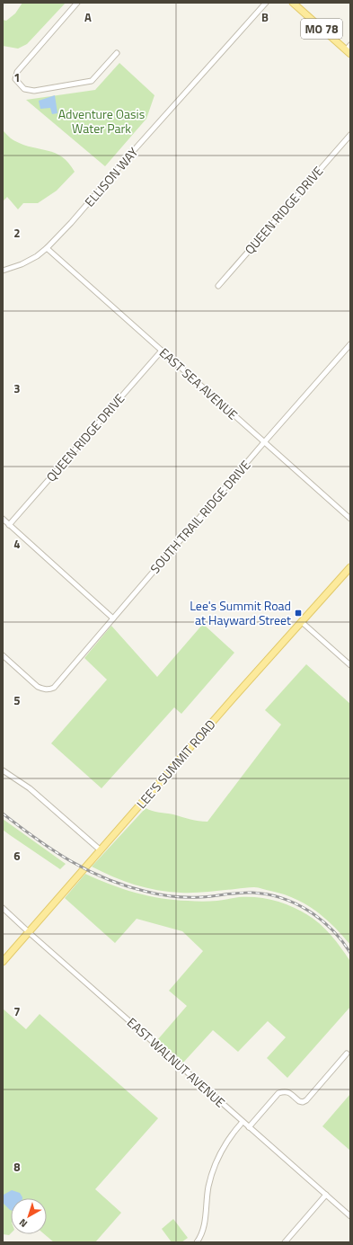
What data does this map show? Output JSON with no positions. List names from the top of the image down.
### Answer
{
  "streets": {
    "main road": ["MO 78", "LEE'S SUMMIT ROAD"],
    "street": [
      "ELLISON WAY",
      "QUEEN RIDGE DRIVE",
      "EAST SEA AVENUE",
      "SOUTH TRAIL RIDGE DRIVE",
      "EAST WALNUT AVENUE"
    ]
  },
  "crossings": [
    ["ELLISON WAY", "EAST SEA AVENUE"],
    ["QUEEN RIDGE DRIVE", "EAST SEA AVENUE"],
    ["EAST SEA AVENUE", "SOUTH TRAIL RIDGE DRIVE"],
    ["LEE'S SUMMIT ROAD", "EAST WALNUT AVENUE"]
  ],
  "parks": ["Adventure Oasis Water Park"],
  "places": {
    "transit": ["Lee's Summit Road at Hayward Street"]
  },
  "north": "bottom left",
  "grid": {
    "columns": ["A", "B"],
    "rows": [
      "1",
      "2",
      "3",
      "4",
      "5",
      "6",
      "7",
      "8"
    ]
  }
}
